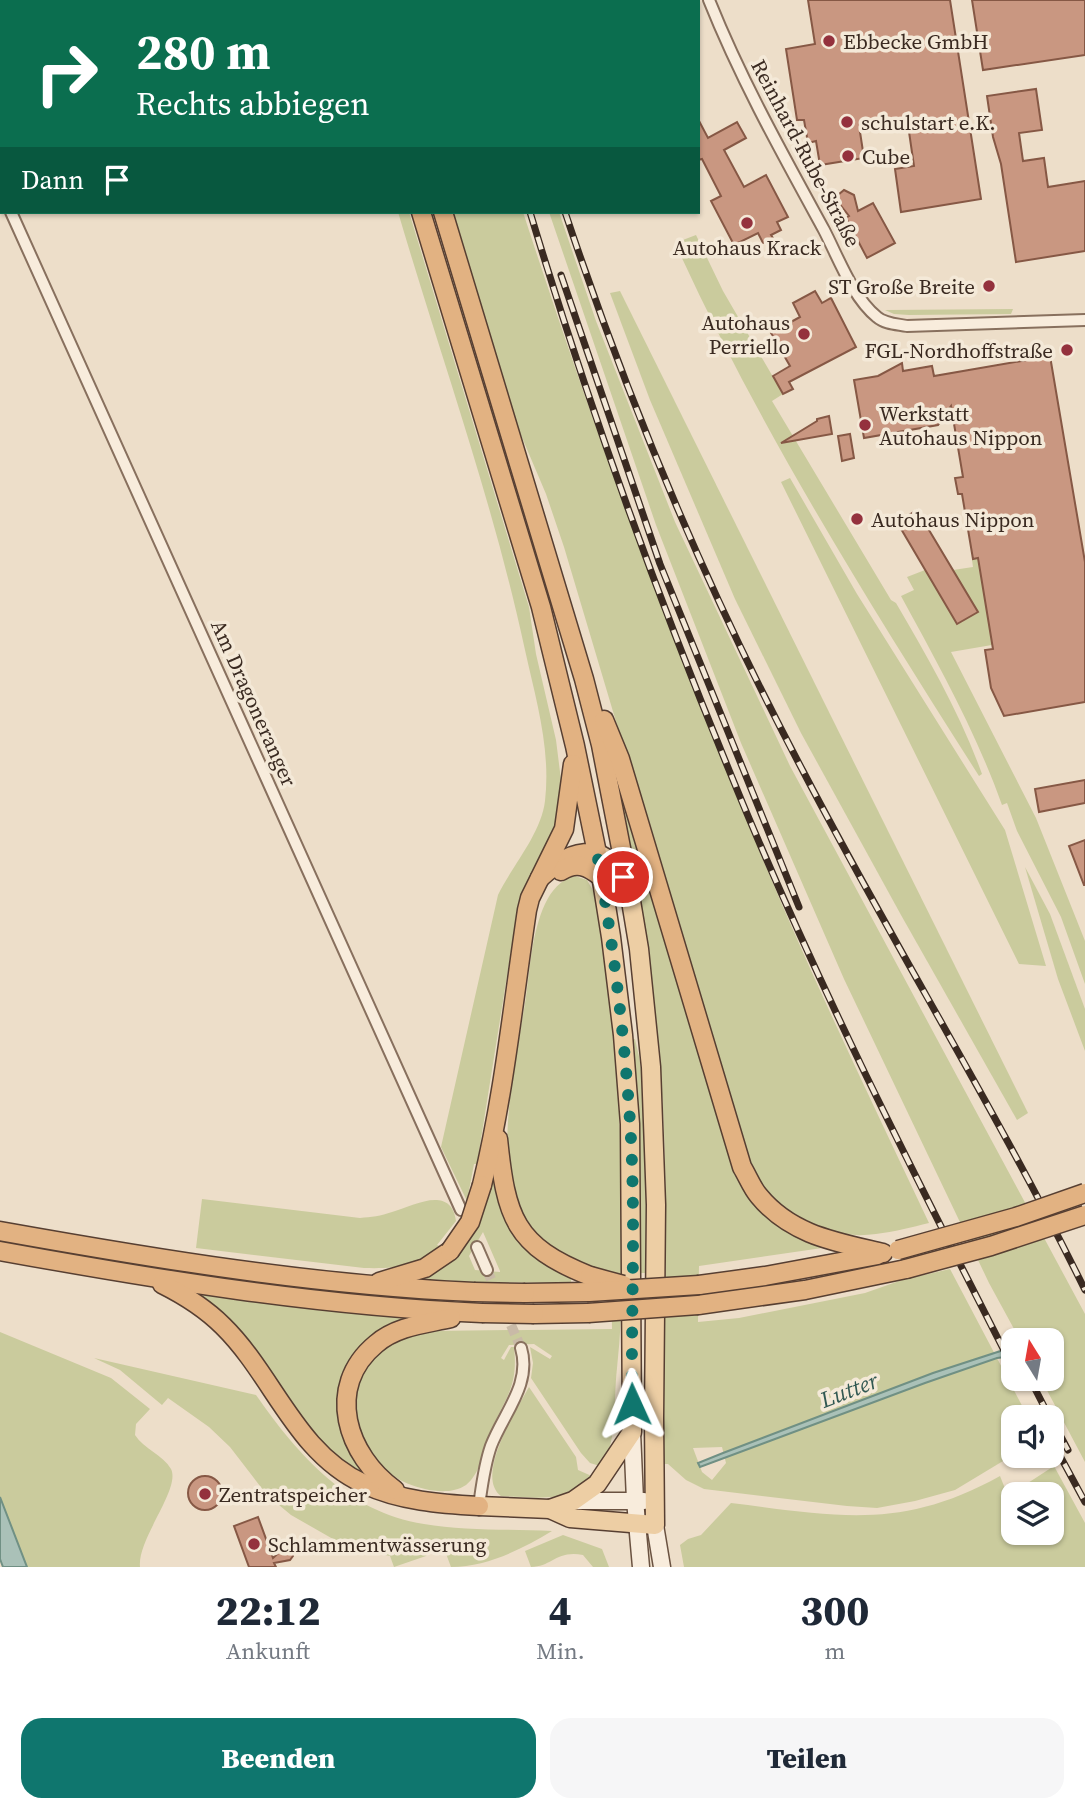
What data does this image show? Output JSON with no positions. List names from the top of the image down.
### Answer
{
  "streets": {
    "street": ["Reinhard-Rube-Straße", "Am Dragoneranger"]
  },
  "water": ["Lutter"],
  "places": [
    "Ebbecke GmbH",
    "schulstart e.K.",
    "Cube",
    "Autohaus Krack",
    "ST Große Breite",
    "Autohaus Perriello",
    "FGL-Nordhoffstraße",
    "Werkstatt Autohaus Nippon",
    "Autohaus Nippon",
    "Zentratspeicher",
    "Schlammentwässerung"
  ],
  "north": "top",
  "page": {
    "turn": ["280 m", "Rechts abbiegen"],
    "then": "Dann",
    "eta": [
      "22:12",
      "Ankunft",
      "4",
      "Min.",
      "300",
      "m"
    ],
    "buttons": ["Beenden", "Teilen"]
  }
}
